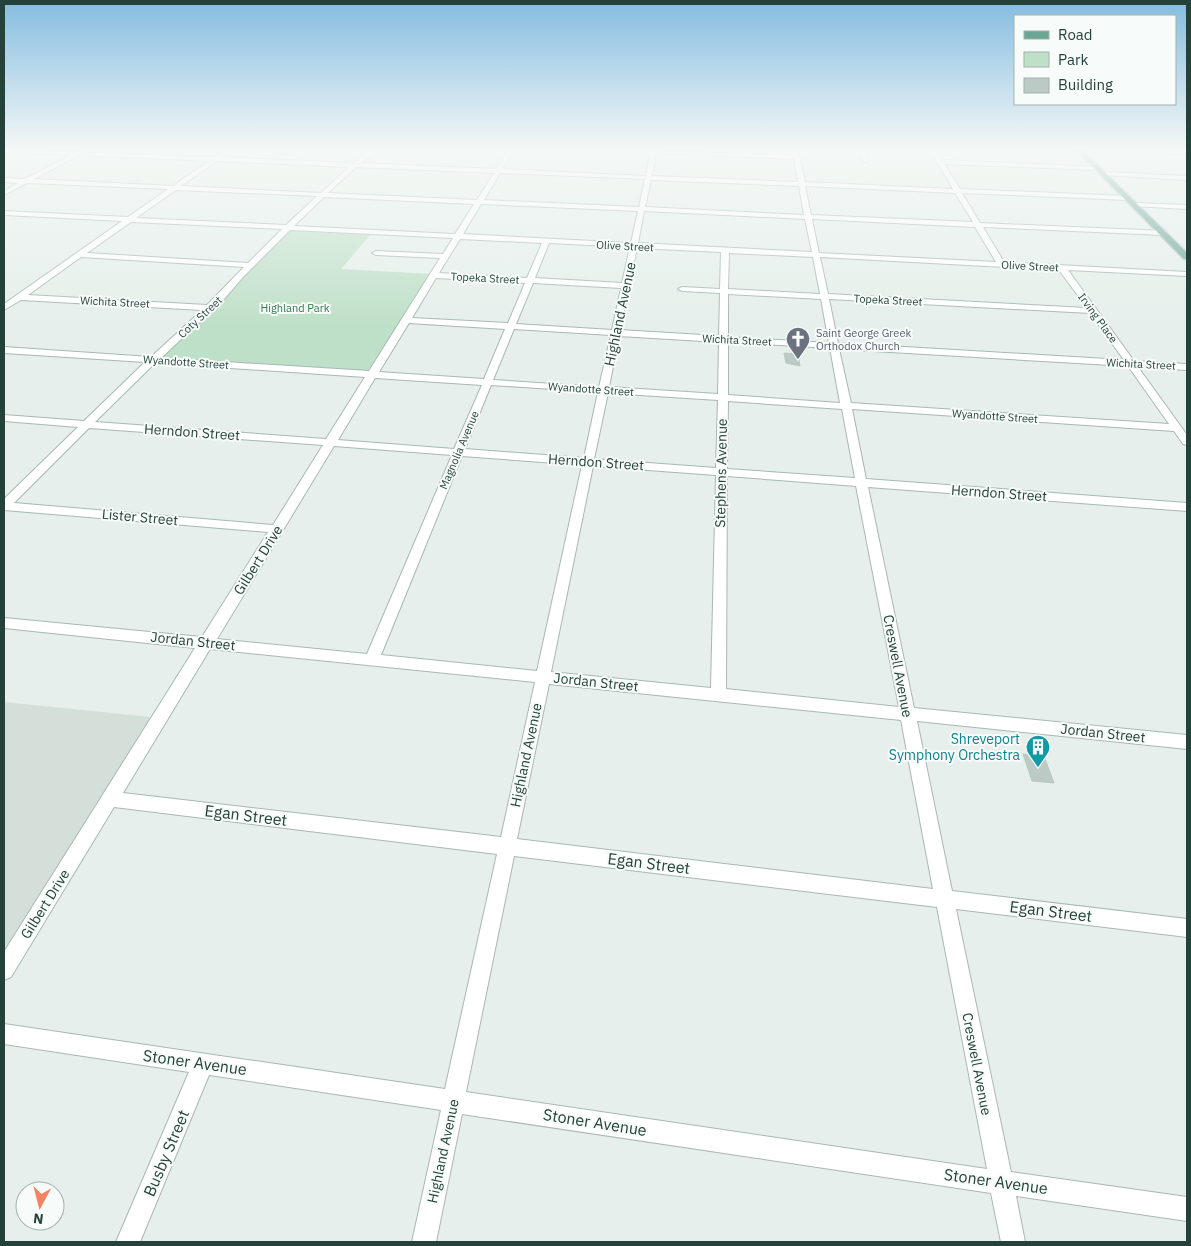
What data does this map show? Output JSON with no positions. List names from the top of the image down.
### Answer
{
  "streets": {
    "street": [
      "Olive Street",
      "Topeka Street",
      "Wichita Street",
      "Highland Avenue",
      "Coty Street",
      "Irving Place",
      "Wyandotte Street",
      "Herndon Street",
      "Magnolia Avenue",
      "Stephens Avenue",
      "Lister Street",
      "Gilbert Drive",
      "Jordan Street",
      "Creswell Avenue",
      "Egan Street",
      "Stoner Avenue",
      "Busby Street"
    ]
  },
  "crossings": [
    ["Olive Street", "Highland Avenue"],
    ["Olive Street", "Coty Street"],
    ["Olive Street", "Irving Place"],
    ["Olive Street", "Magnolia Avenue"],
    ["Olive Street", "Stephens Avenue"],
    ["Olive Street", "Gilbert Drive"],
    ["Olive Street", "Creswell Avenue"],
    ["Topeka Street", "Highland Avenue"],
    ["Topeka Street", "Irving Place"],
    ["Topeka Street", "Magnolia Avenue"],
    ["Topeka Street", "Stephens Avenue"],
    ["Topeka Street", "Gilbert Drive"],
    ["Topeka Street", "Creswell Avenue"],
    ["Wichita Street", "Highland Avenue"],
    ["Wichita Street", "Coty Street"],
    ["Wichita Street", "Irving Place"],
    ["Wichita Street", "Magnolia Avenue"],
    ["Wichita Street", "Stephens Avenue"],
    ["Wichita Street", "Gilbert Drive"],
    ["Wichita Street", "Creswell Avenue"],
    ["Highland Avenue", "Wyandotte Street"],
    ["Highland Avenue", "Herndon Street"],
    ["Highland Avenue", "Jordan Street"],
    ["Highland Avenue", "Egan Street"],
    ["Highland Avenue", "Stoner Avenue"],
    ["Coty Street", "Wyandotte Street"],
    ["Coty Street", "Herndon Street"],
    ["Coty Street", "Lister Street"],
    ["Irving Place", "Wyandotte Street"],
    ["Wyandotte Street", "Magnolia Avenue"],
    ["Wyandotte Street", "Stephens Avenue"],
    ["Wyandotte Street", "Gilbert Drive"],
    ["Wyandotte Street", "Creswell Avenue"],
    ["Herndon Street", "Magnolia Avenue"],
    ["Herndon Street", "Stephens Avenue"],
    ["Herndon Street", "Gilbert Drive"],
    ["Herndon Street", "Creswell Avenue"],
    ["Magnolia Avenue", "Jordan Street"],
    ["Stephens Avenue", "Jordan Street"],
    ["Lister Street", "Gilbert Drive"],
    ["Gilbert Drive", "Jordan Street"],
    ["Gilbert Drive", "Egan Street"],
    ["Jordan Street", "Creswell Avenue"],
    ["Creswell Avenue", "Egan Street"],
    ["Creswell Avenue", "Stoner Avenue"],
    ["Stoner Avenue", "Busby Street"]
  ],
  "parks": ["Highland Park"],
  "places": {
    "church": ["Saint George Greek Orthodox Church"],
    "building": ["Shreveport Symphony Orchestra"]
  },
  "legend": ["Road", "Park", "Building"],
  "north": "bottom"
}
